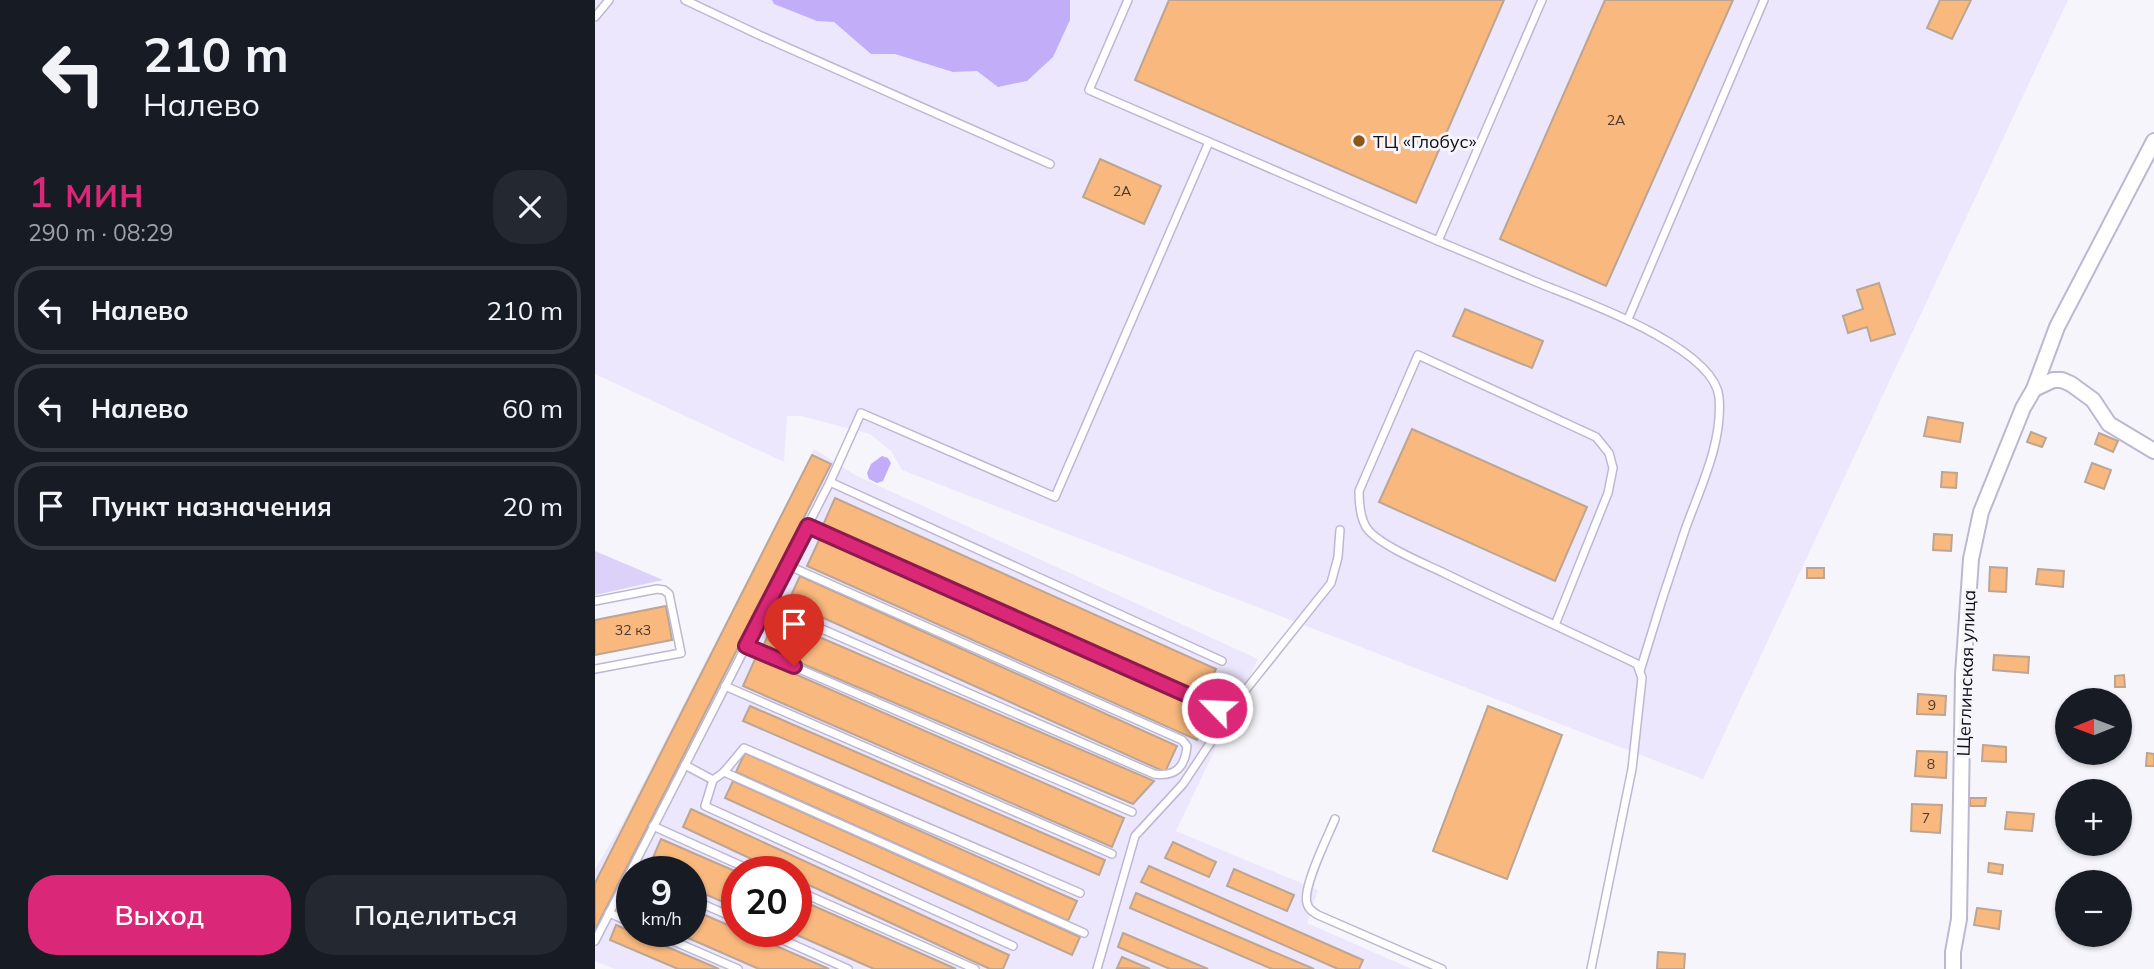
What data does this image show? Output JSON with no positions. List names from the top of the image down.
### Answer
{
  "streets": {
    "street": ["Щеглинская улица"]
  },
  "places": ["ТЦ «Глобус»"],
  "house_numbers": [
    "2А",
    "2А",
    "32 к3",
    "9",
    "8",
    "7"
  ],
  "north": "left",
  "page": {
    "turn": ["210 m", "Налево"],
    "heading": ["1 мин", "290 m · 08:29"],
    "list": [
      {
        "name": "Налево",
        "value": "210 m"
      },
      {
        "name": "Налево",
        "value": "60 m"
      },
      {
        "name": "Пункт назначения",
        "value": "20 m"
      }
    ],
    "map_buttons": ["+", "−"],
    "speed": "9 km/h",
    "limit": "20",
    "buttons": ["Выход", "Поделиться"]
  }
}
